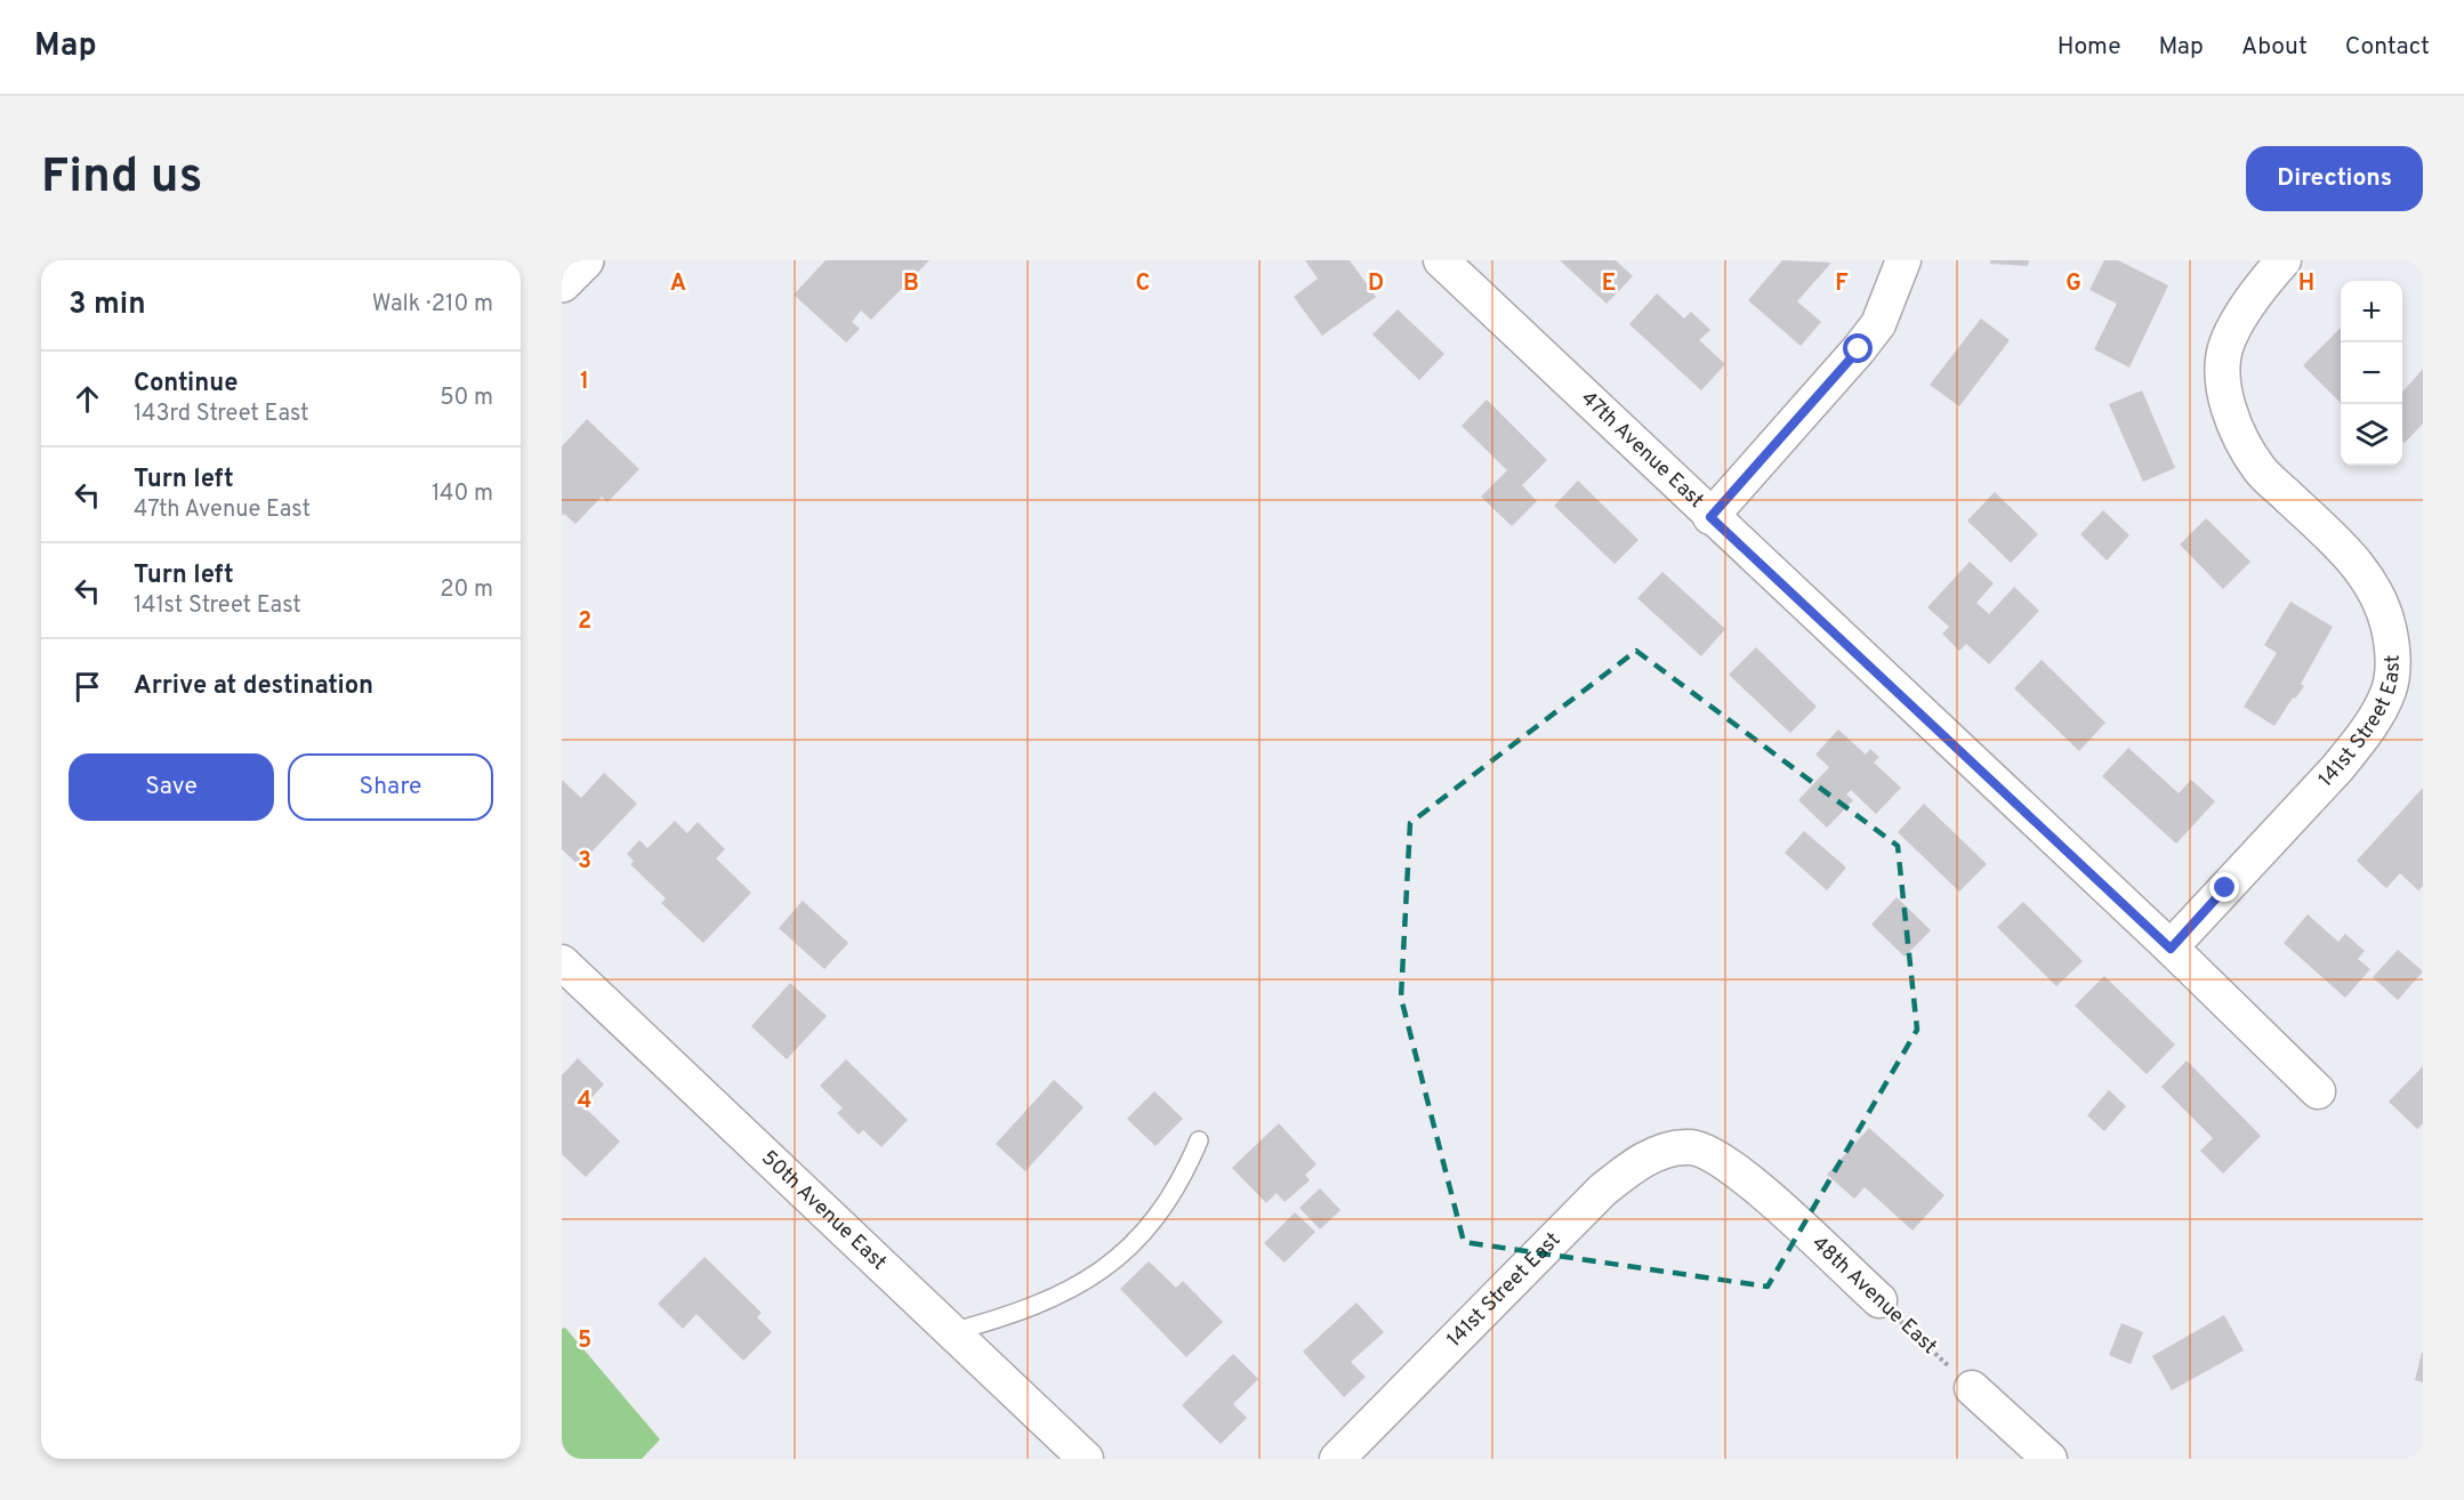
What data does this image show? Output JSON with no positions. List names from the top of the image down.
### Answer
{
  "streets": {
    "street": [
      "47th Avenue East",
      "141st Street East",
      "50th Avenue East",
      "48th Avenue East"
    ]
  },
  "crossings": [
    ["47th Avenue East", "141st Street East"],
    ["141st Street East", "48th Avenue East"]
  ],
  "page": {
    "header": "Map",
    "nav": [
      "Home",
      "Map",
      "About",
      "Contact"
    ],
    "buttons": [
      "Directions",
      ["Save", "Share"]
    ],
    "title": "Find us",
    "heading": ["3 min", "Walk · 210 m"],
    "map_buttons": ["+", "−"],
    "list": [
      ["Continue", "143rd Street East", "50 m"],
      ["Turn left", "47th Avenue East", "140 m"],
      ["Turn left", "141st Street East", "20 m"],
      "Arrive at destination"
    ]
  },
  "grid": {
    "columns": [
      "A",
      "B",
      "C",
      "D",
      "E",
      "F",
      "G",
      "H"
    ],
    "rows": [
      "1",
      "2",
      "3",
      "4",
      "5"
    ]
  }
}
